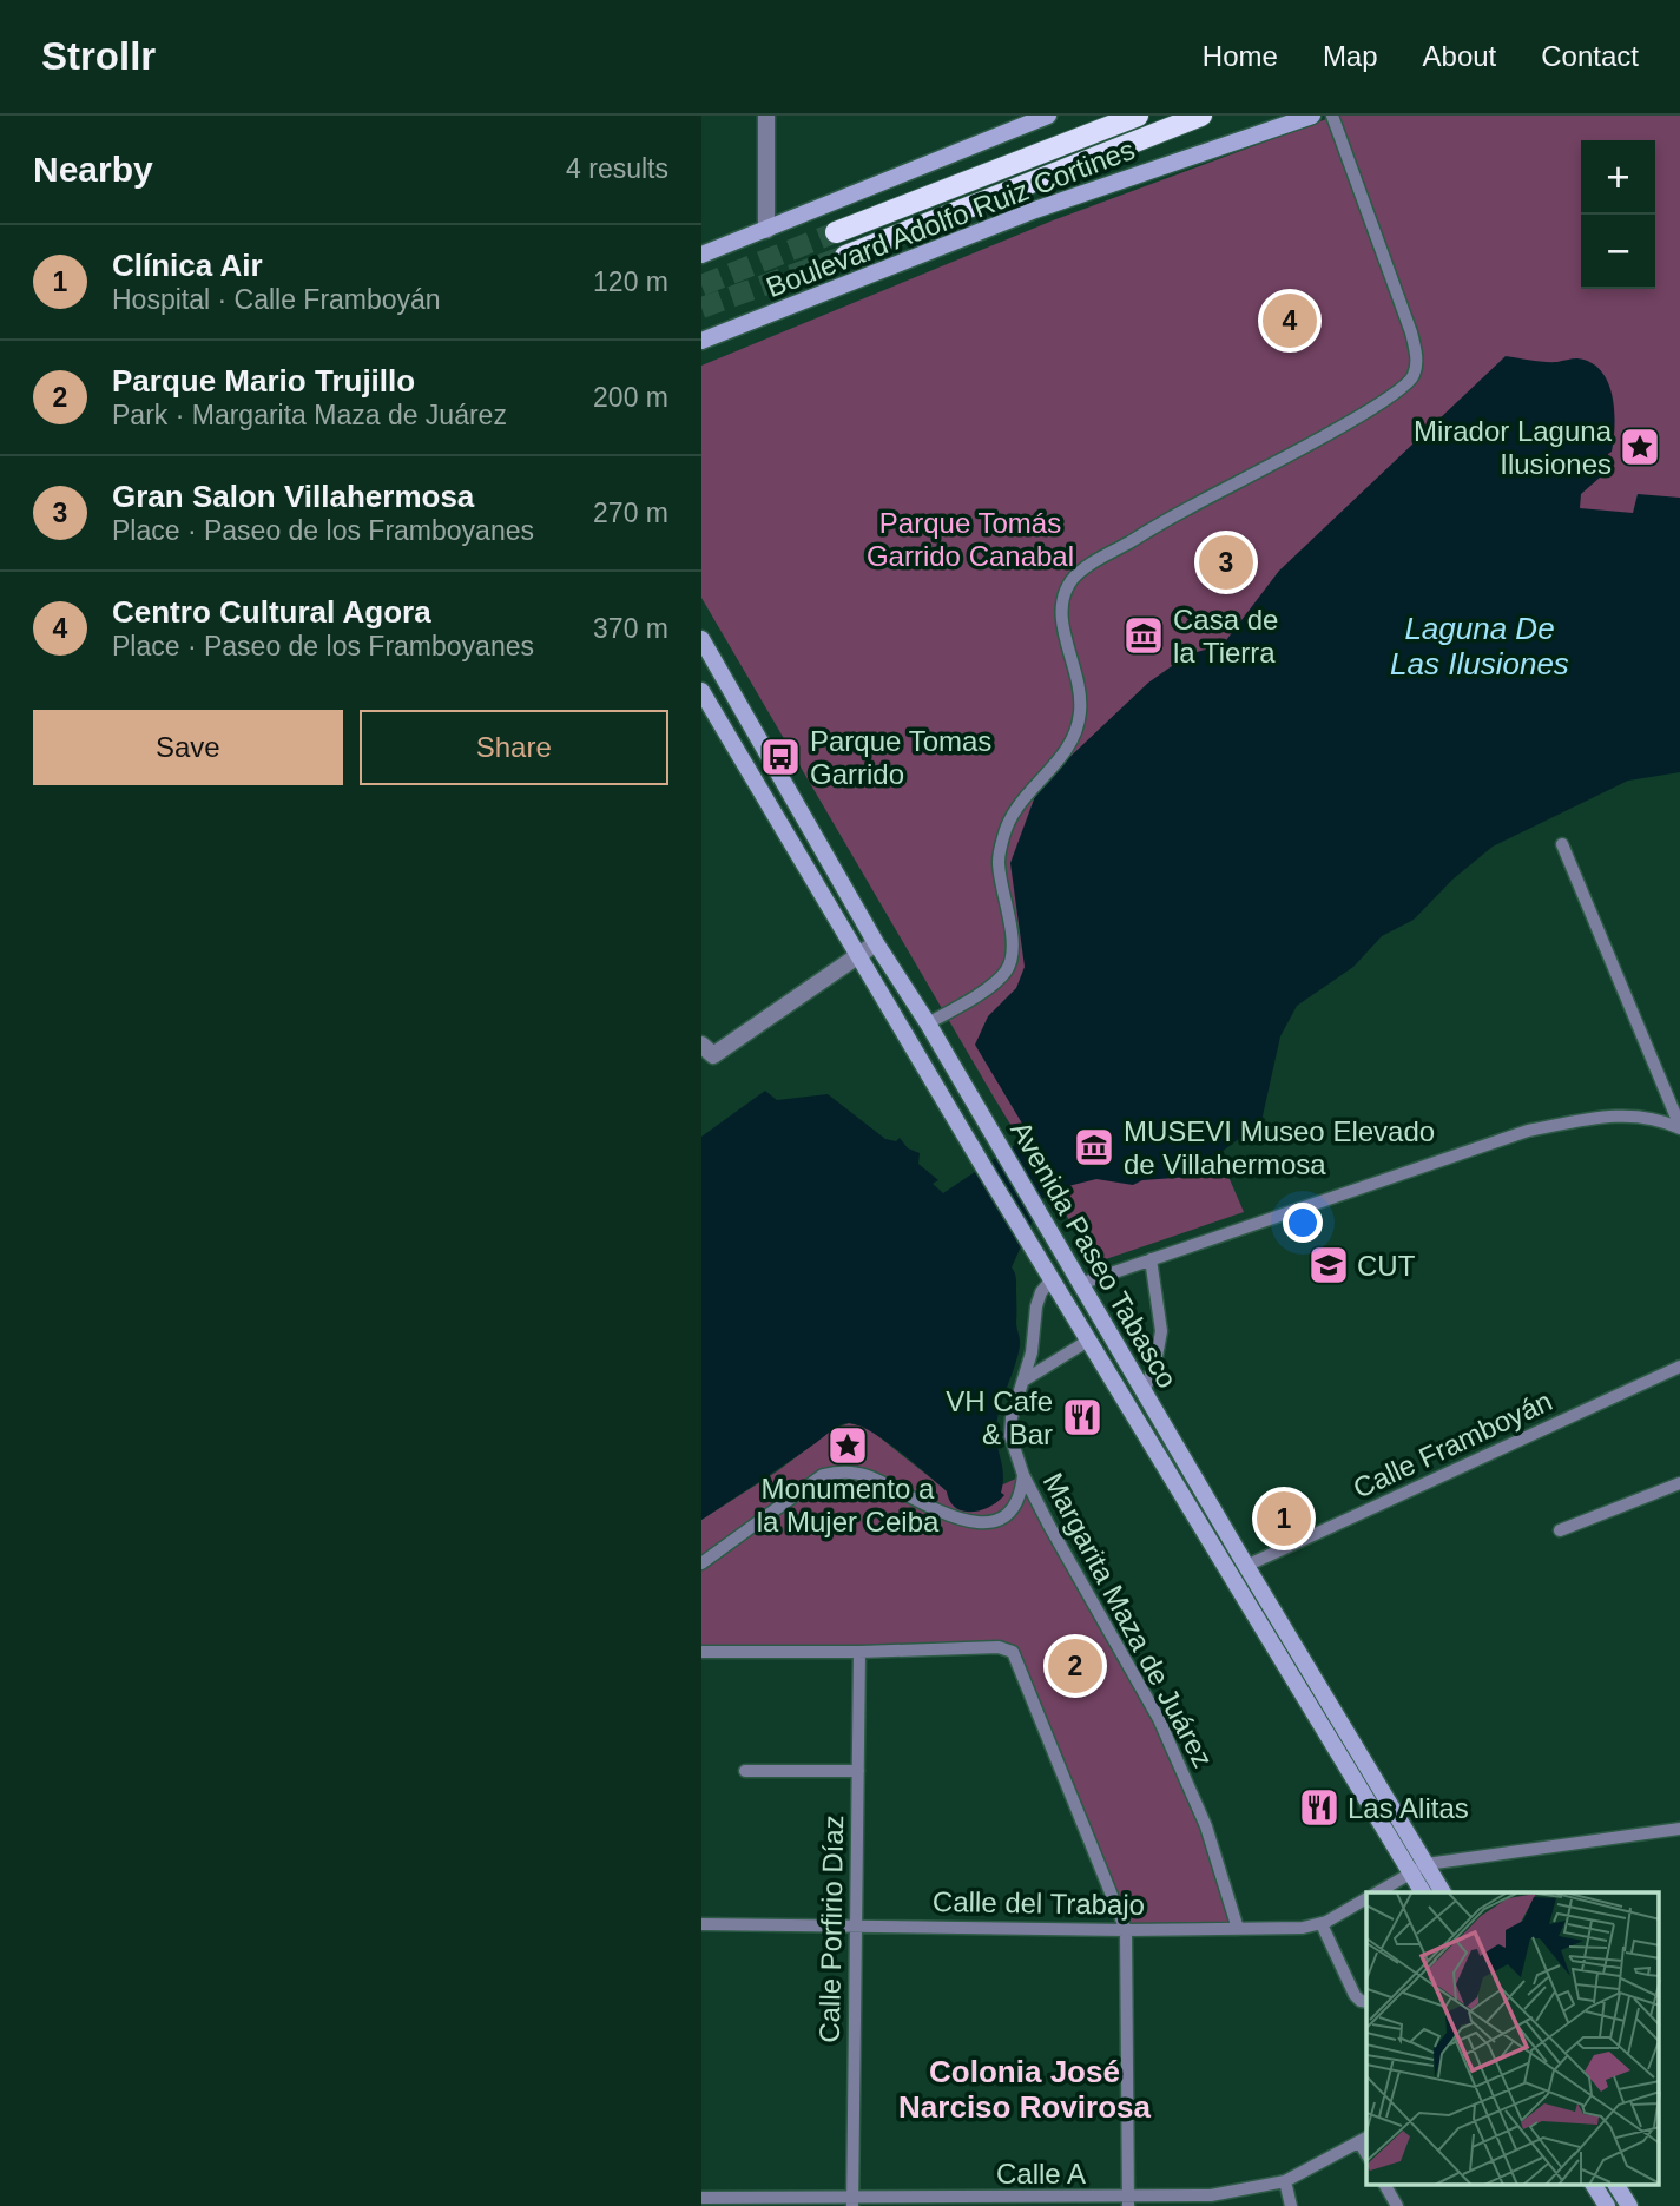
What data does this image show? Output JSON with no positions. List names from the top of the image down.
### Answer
{
  "streets": {
    "main road": ["Boulevard Adolfo Ruiz Cortines", "Avenida Paseo Tabasco"],
    "street": [
      "Calle Framboyán",
      "Margarita Maza de Juárez",
      "Calle del Trabajo",
      "Calle Porfirio Díaz",
      "Calle A"
    ]
  },
  "crossings": [
    ["Avenida Paseo Tabasco", "Calle Framboyán"],
    ["Avenida Paseo Tabasco", "Margarita Maza de Juárez"],
    ["Avenida Paseo Tabasco", "Calle del Trabajo"],
    ["Margarita Maza de Juárez", "Calle del Trabajo"],
    ["Calle del Trabajo", "Calle Porfirio Díaz"],
    ["Calle Porfirio Díaz", "Calle A"]
  ],
  "districts": ["Colonia José Narciso Rovirosa"],
  "water": ["Laguna De Las Ilusiones"],
  "parks": ["Parque Tomás Garrido Canabal"],
  "places": {
    "place": ["Mirador Laguna Ilusiones", "Monumento a la Mujer Ceiba"],
    "museum": ["Casa de la Tierra", "MUSEVI Museo Elevado de Villahermosa"],
    "bus stop": ["Parque Tomas Garrido"],
    "school or university": ["CUT"],
    "restaurant": ["VH Cafe & Bar", "Las Alitas"]
  },
  "page": {
    "header": "Strollr",
    "nav": [
      "Home",
      "Map",
      "About",
      "Contact"
    ],
    "heading": ["Nearby", "4 results"],
    "map_buttons": ["+", "−"],
    "list": [
      {
        "mark": "1",
        "name": "Clínica Air",
        "note": "Hospital · Calle Framboyán",
        "value": "120 m"
      },
      {
        "mark": "2",
        "name": "Parque Mario Trujillo",
        "note": "Park · Margarita Maza de Juárez",
        "value": "200 m"
      },
      {
        "mark": "3",
        "name": "Gran Salon Villahermosa",
        "note": "Place · Paseo de los Framboyanes",
        "value": "270 m"
      },
      {
        "mark": "4",
        "name": "Centro Cultural Agora",
        "note": "Place · Paseo de los Framboyanes",
        "value": "370 m"
      }
    ],
    "pins": [
      "4",
      "3",
      "1",
      "2"
    ],
    "buttons": ["Save", "Share"]
  }
}
